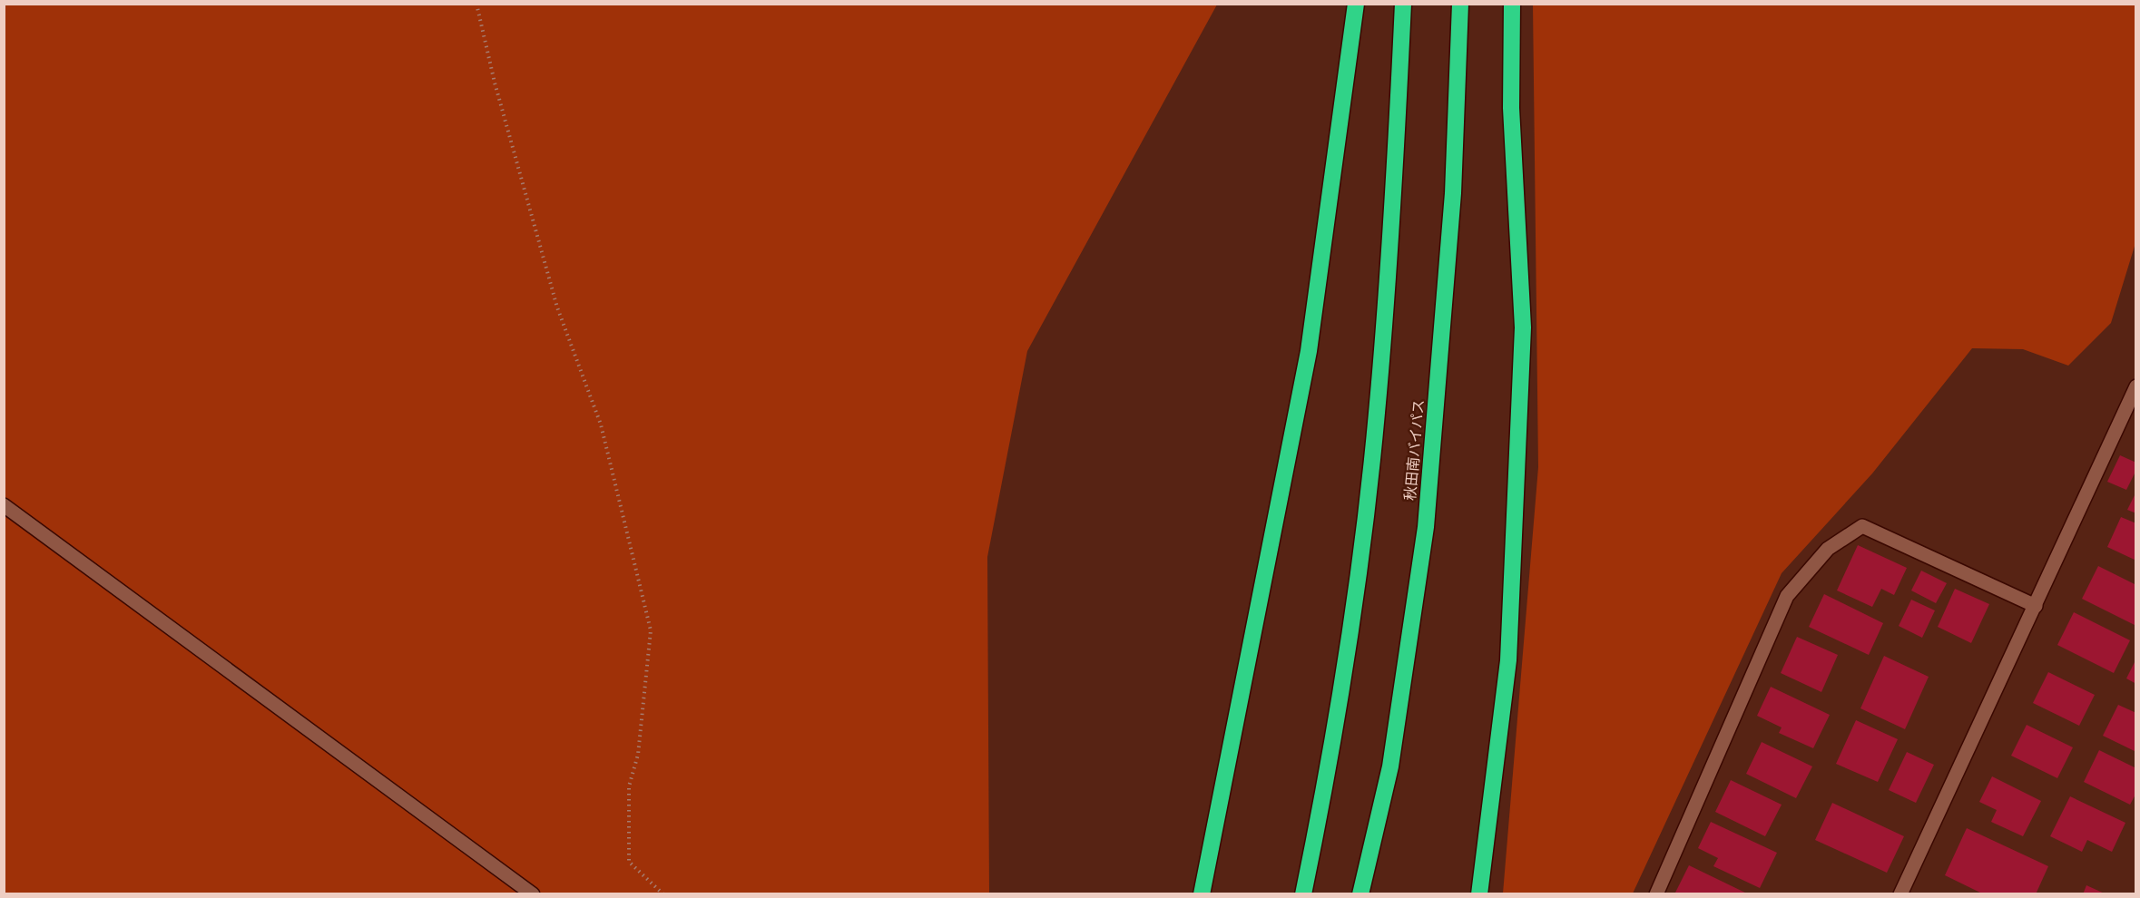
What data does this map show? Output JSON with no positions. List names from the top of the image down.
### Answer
{
  "streets": {
    "highway": ["秋田南バイパス"]
  }
}
